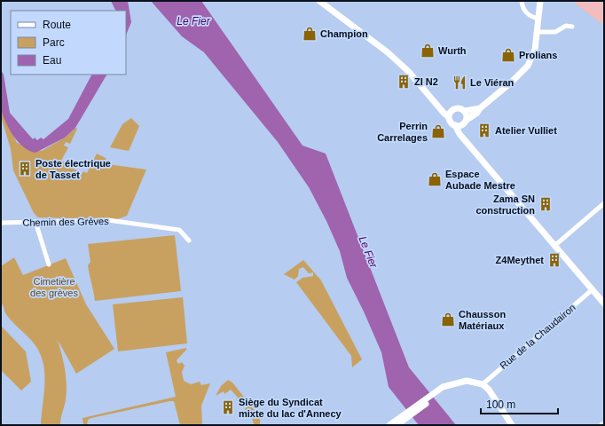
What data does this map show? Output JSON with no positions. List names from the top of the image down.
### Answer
{
  "streets": {
    "street": ["Chemin des Grèves", "Rue de la Chaudairon"]
  },
  "water": ["Le Fier"],
  "parks": ["Cimetière des grèves"],
  "places": {
    "shop": [
      "Champion",
      "Wurth",
      "Prolians",
      "Perrin Carrelages",
      "Espace Aubade Mestre",
      "Chausson Matériaux"
    ],
    "building": [
      "ZI N2",
      "Atelier Vulliet",
      "Poste électrique de Tasset",
      "Zama SN construction",
      "Z4Meythet",
      "Siège du Syndicat mixte du lac d'Annecy"
    ],
    "restaurant": ["Le Viéran"]
  },
  "legend": ["Route", "Parc", "Eau"],
  "scale_bar": "100 m"
}
